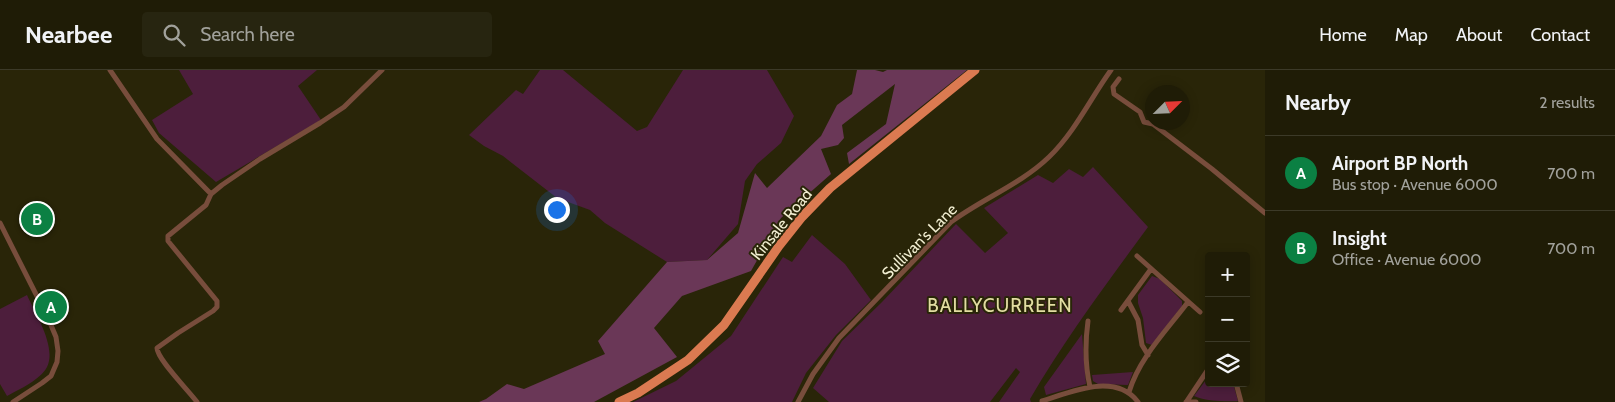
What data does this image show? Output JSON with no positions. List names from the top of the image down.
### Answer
{
  "streets": {
    "highway": ["Kinsale Road"],
    "street": ["Sullivan's Lane"]
  },
  "districts": ["BALLYCURREEN"],
  "north": "top right",
  "page": {
    "header": "Nearbee",
    "search": "Search here",
    "nav": [
      "Home",
      "Map",
      "About",
      "Contact"
    ],
    "heading": ["Nearby", "2 results"],
    "list": [
      {
        "mark": "A",
        "name": "Airport BP North",
        "note": "Bus stop · Avenue 6000",
        "value": "700 m"
      },
      {
        "mark": "B",
        "name": "Insight",
        "note": "Office · Avenue 6000",
        "value": "700 m"
      }
    ],
    "pins": ["B", "A"],
    "map_buttons": ["+", "−"]
  }
}
